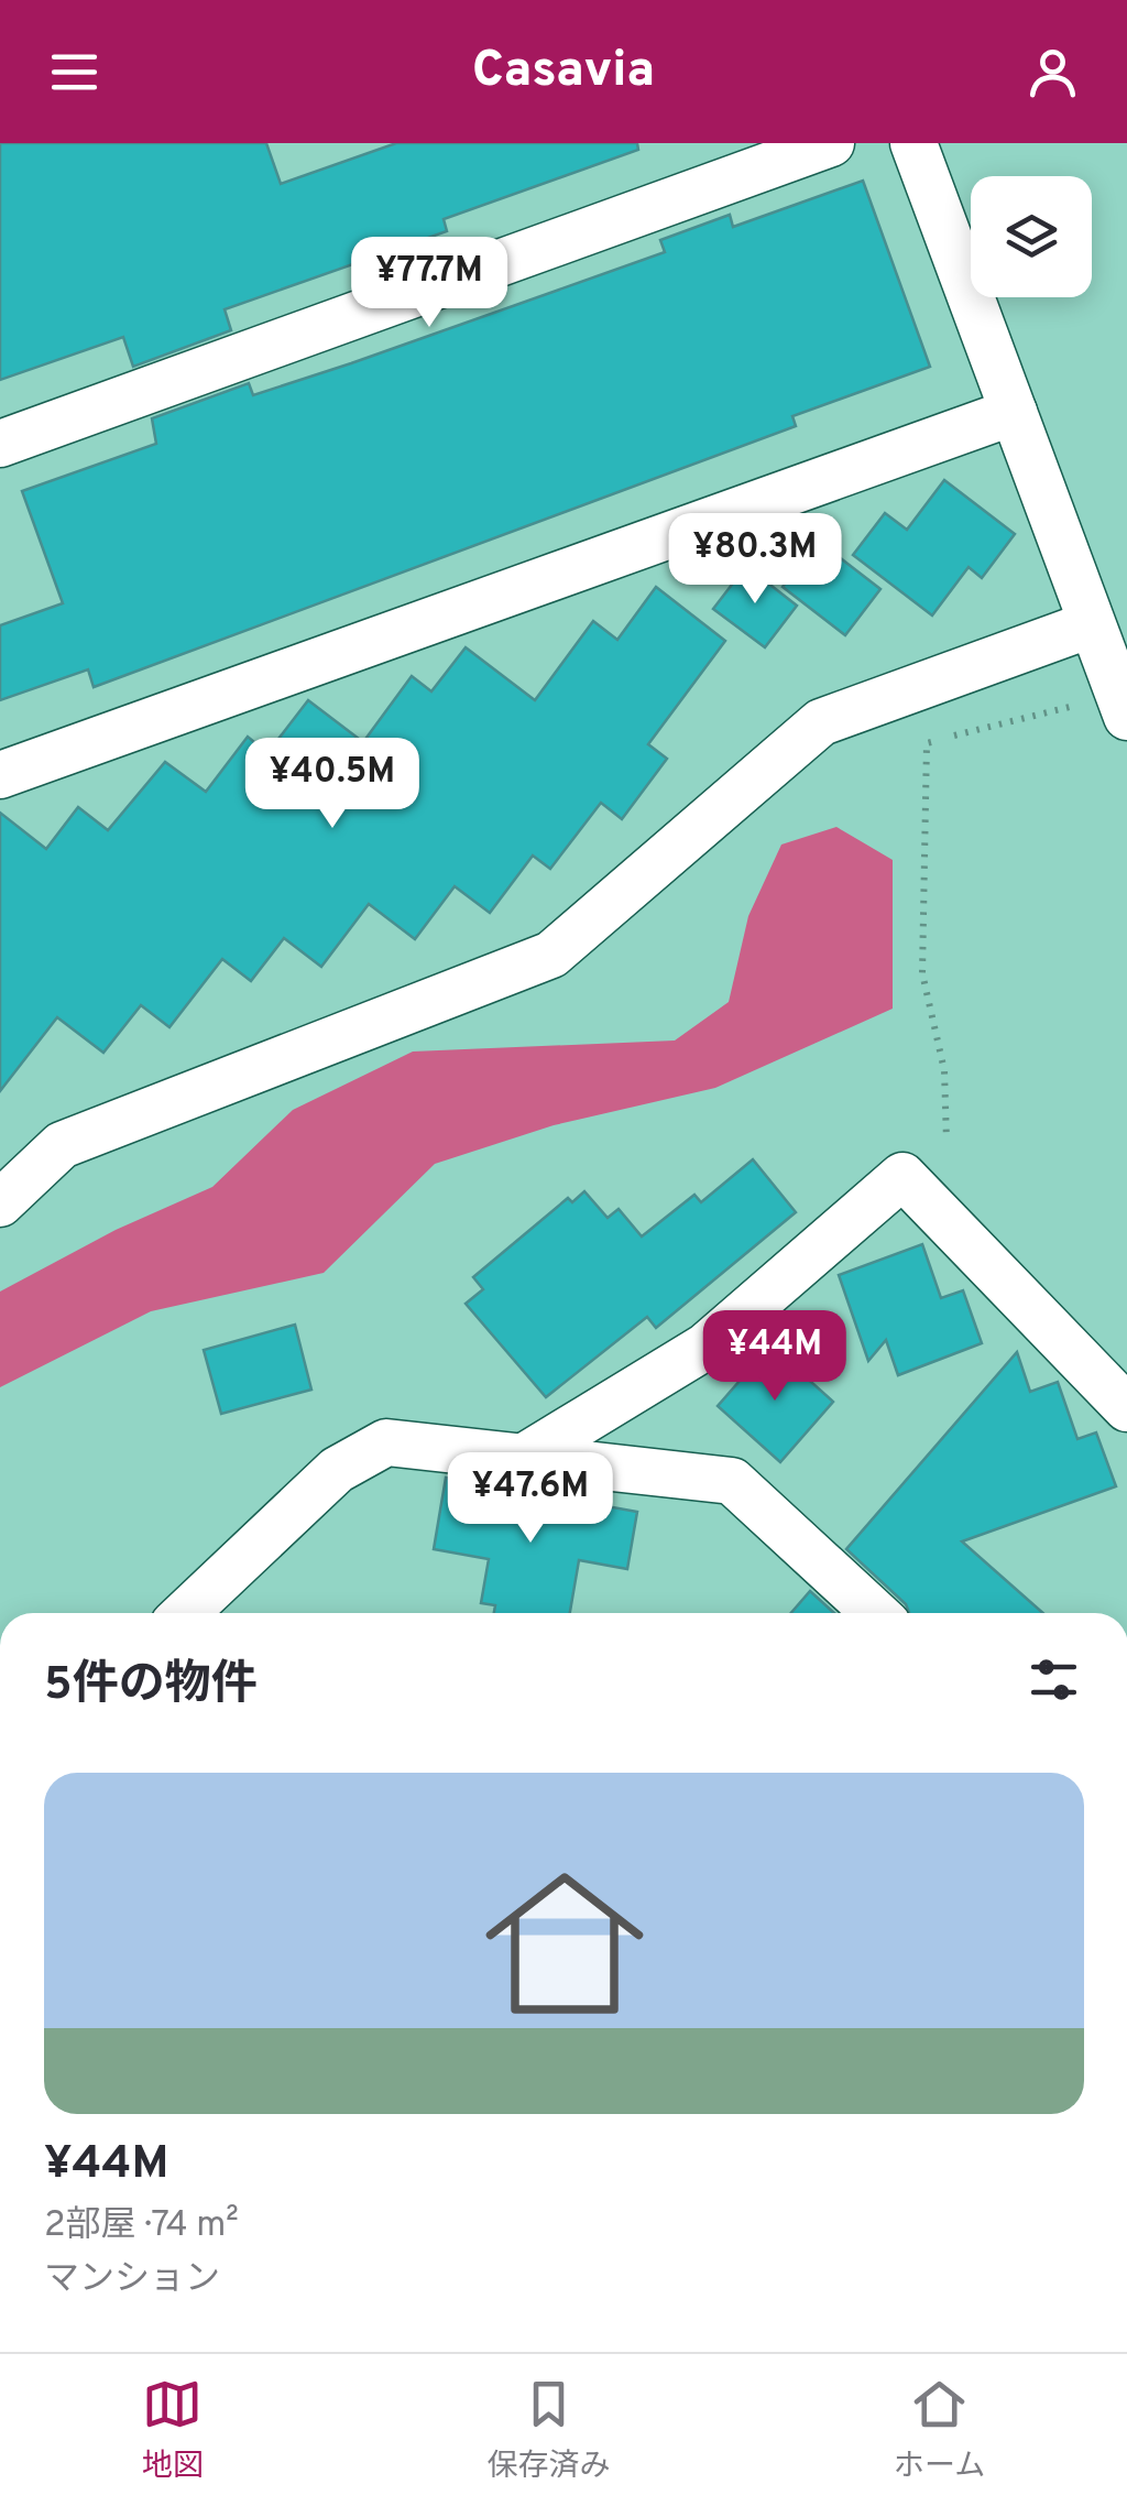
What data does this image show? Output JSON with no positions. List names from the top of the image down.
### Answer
{
  "page": {
    "header": "Casavia",
    "price": [
      "¥77.7M",
      "¥80.3M",
      "¥40.5M",
      "¥44M",
      "¥47.6M"
    ],
    "heading": "5件の物件",
    "list": [
      {
        "name": "¥44M",
        "note": "2部屋 · 74 m² · マンション"
      }
    ],
    "tabs": ["地図", "保存済み", "ホーム"]
  }
}
